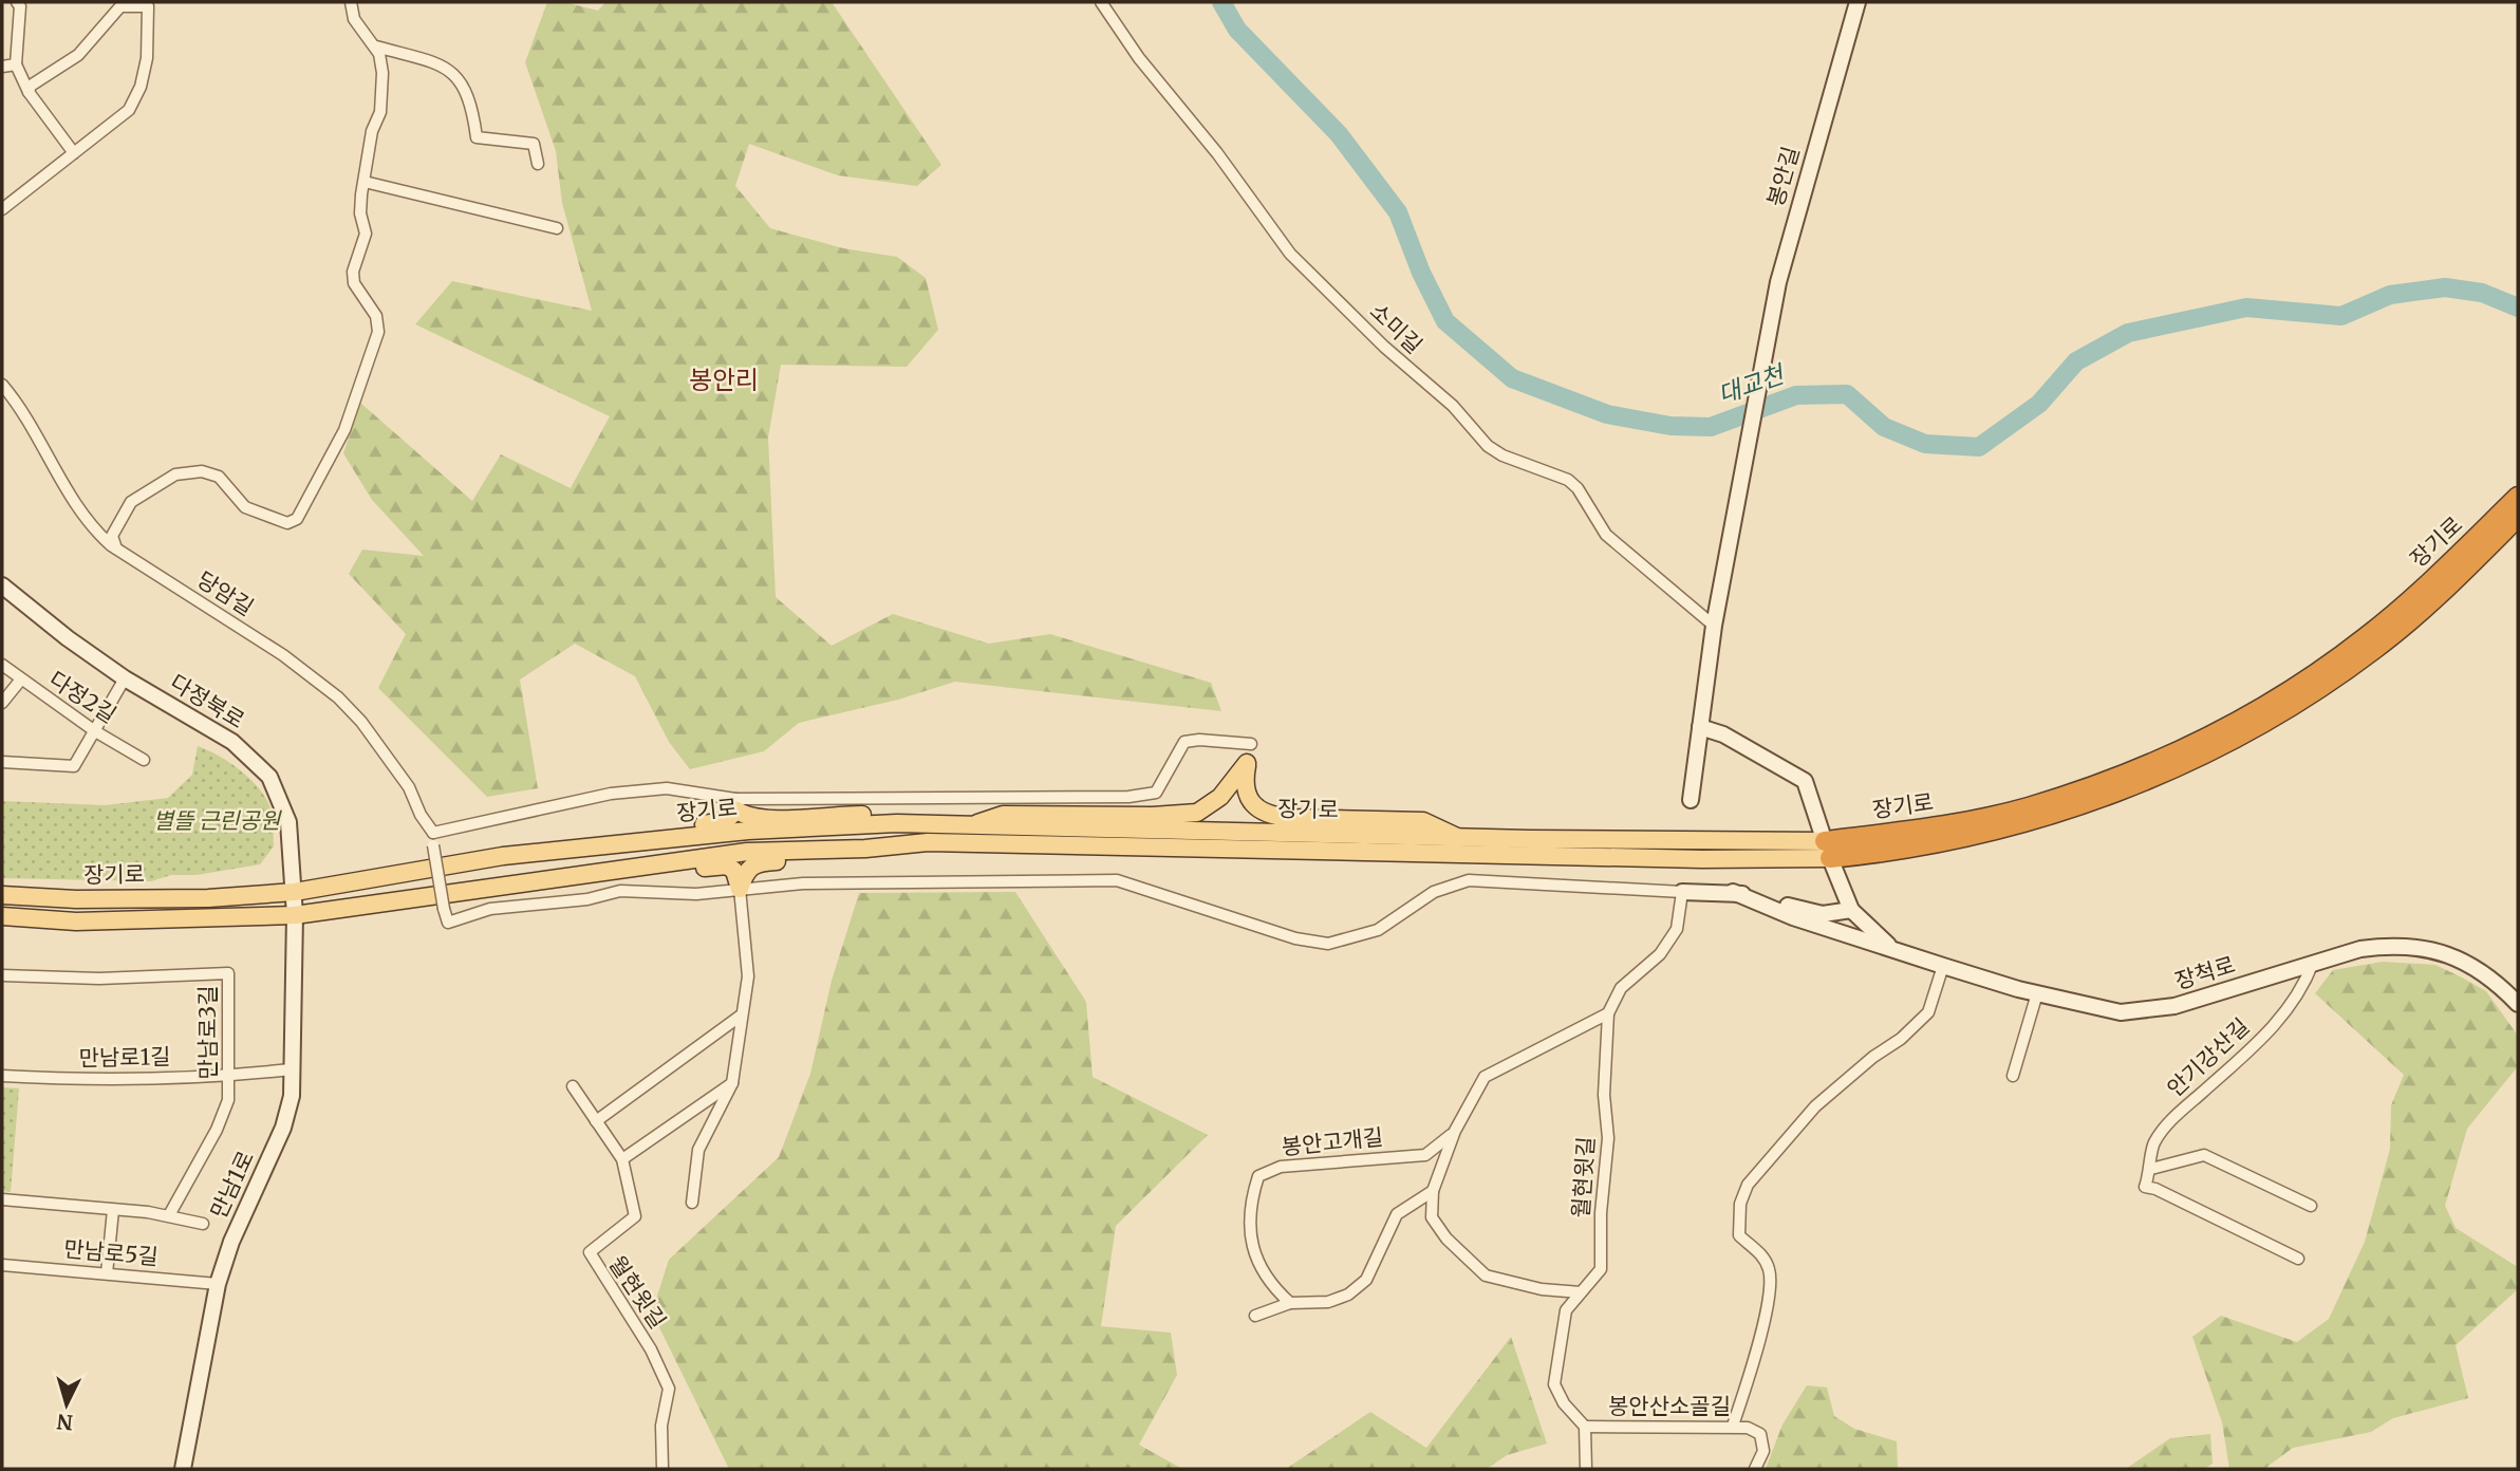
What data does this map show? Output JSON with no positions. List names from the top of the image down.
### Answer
{
  "streets": {
    "highway": ["장기로"],
    "street": [
      "봉안길",
      "소미길",
      "당암길",
      "다정2길",
      "다정북로",
      "장척로",
      "만남로3길",
      "만남로1길",
      "안기강산길",
      "봉안고개길",
      "월현윗길",
      "만남1로",
      "만남로5길",
      "봉안산소골길"
    ]
  },
  "crossings": [
    ["봉안길", "소미길"],
    ["장기로", "다정북로"],
    ["장기로", "만남1로"],
    ["다정북로", "만남1로"],
    ["장척로", "안기강산길"],
    ["만남로3길", "만남로1길"],
    ["만남로1길", "만남1로"],
    ["봉안고개길", "월현윗길"],
    ["월현윗길", "봉안산소골길"],
    ["만남1로", "만남로5길"]
  ],
  "districts": ["봉안리"],
  "water": ["대교천"],
  "parks": ["별뜰 근린공원"],
  "north": "bottom"
}
